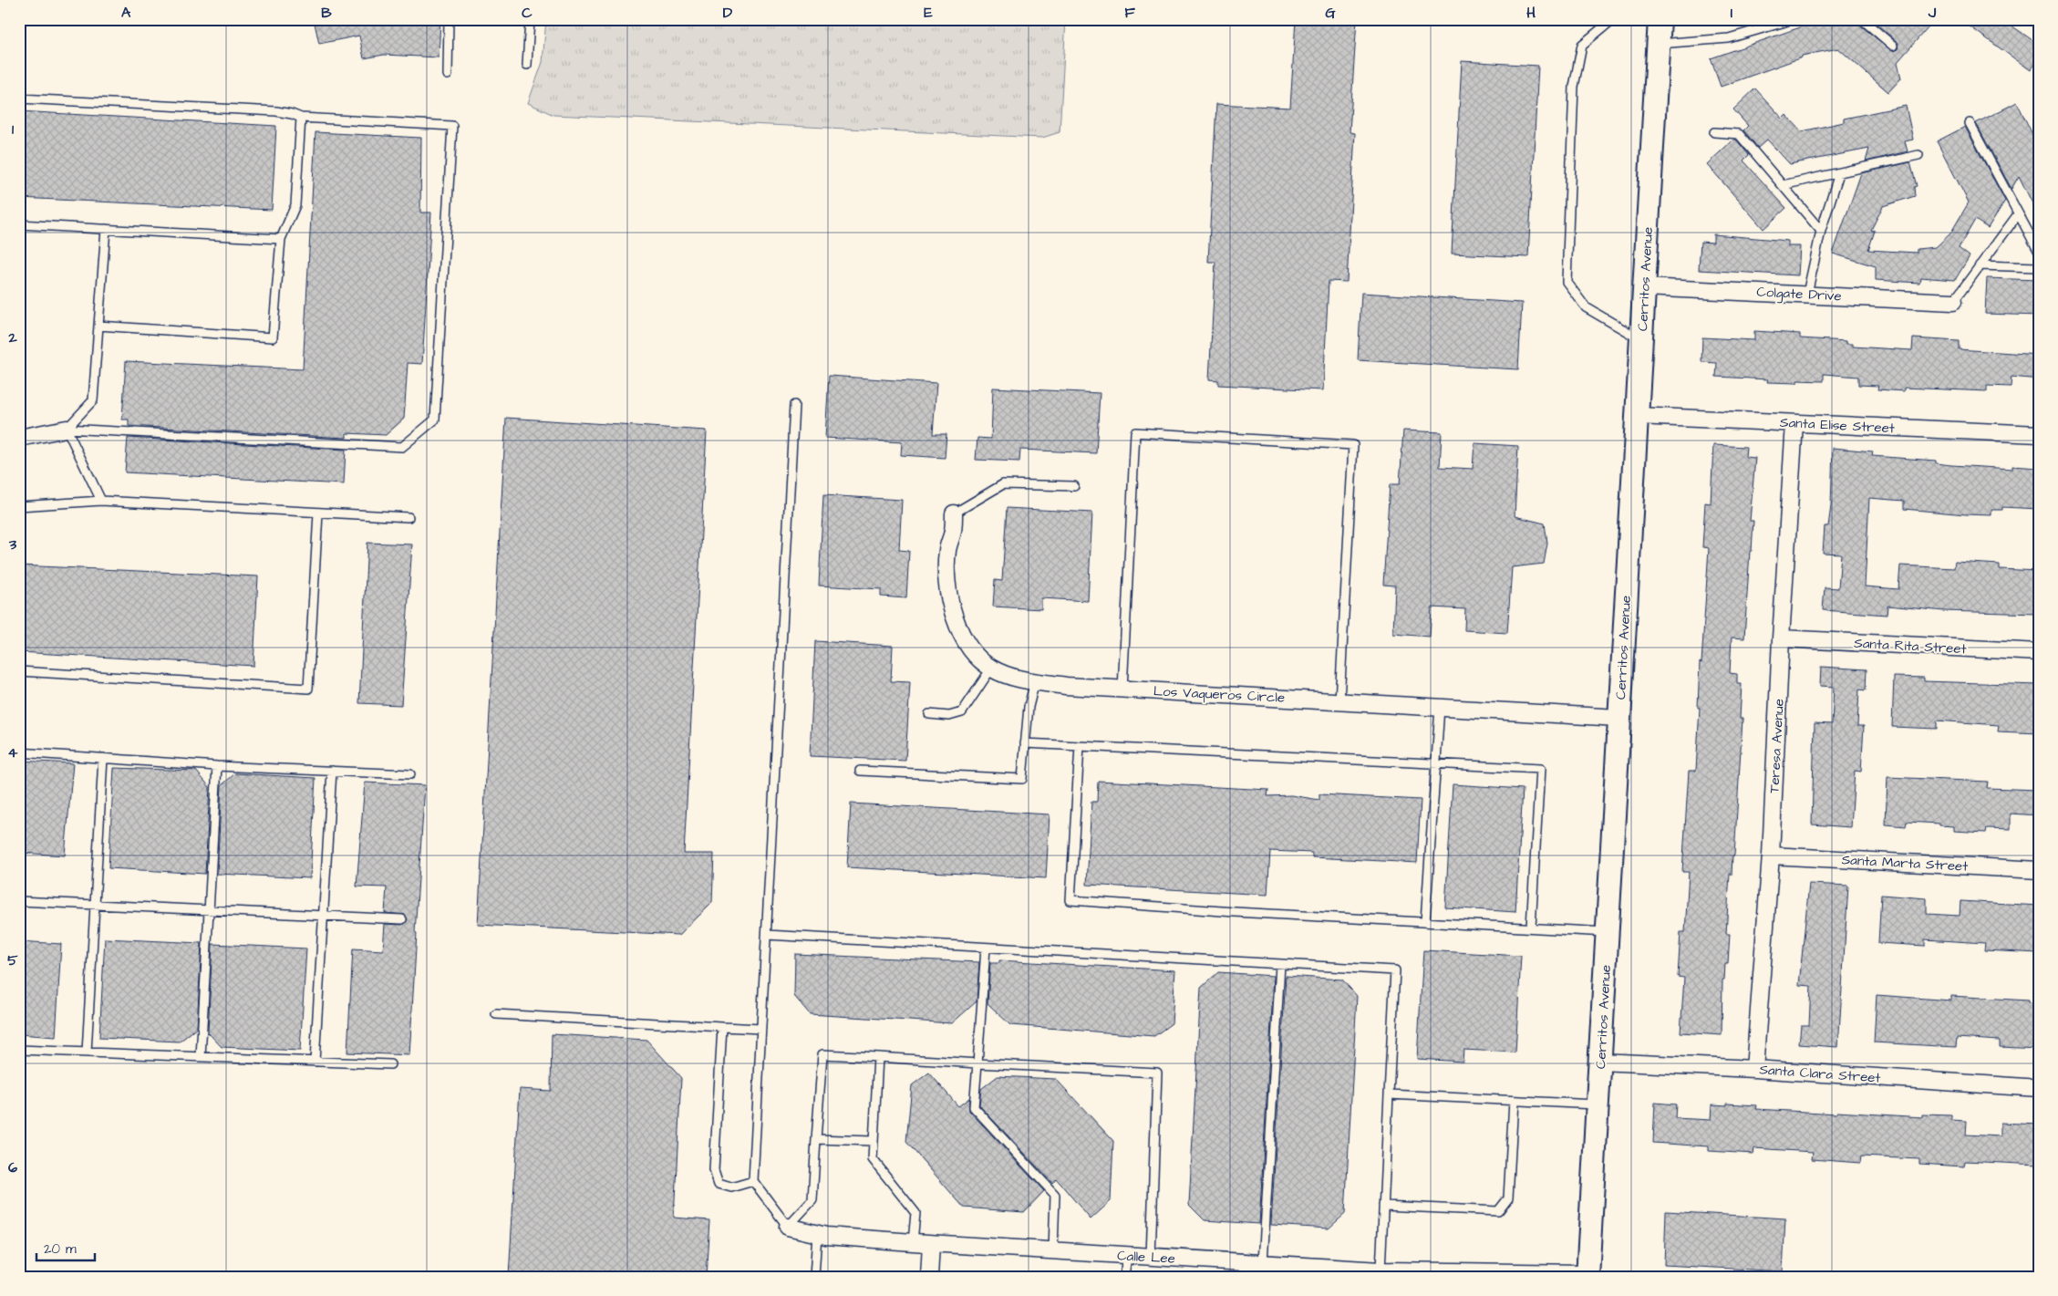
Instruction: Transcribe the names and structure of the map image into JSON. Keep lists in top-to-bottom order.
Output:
{
  "streets": {
    "main road": ["Cerritos Avenue"],
    "street": [
      "Colgate Drive",
      "Santa Elise Street",
      "Santa Rita Street",
      "Los Vaqueros Circle",
      "Teresa Avenue",
      "Santa Marta Street",
      "Santa Clara Street",
      "Calle Lee"
    ]
  },
  "crossings": [
    ["Cerritos Avenue", "Colgate Drive"],
    ["Cerritos Avenue", "Santa Elise Street"],
    ["Cerritos Avenue", "Los Vaqueros Circle"],
    ["Cerritos Avenue", "Santa Clara Street"],
    ["Cerritos Avenue", "Calle Lee"],
    ["Santa Elise Street", "Teresa Avenue"],
    ["Santa Rita Street", "Teresa Avenue"],
    ["Teresa Avenue", "Santa Marta Street"],
    ["Teresa Avenue", "Santa Clara Street"]
  ],
  "scale_bar": "20 m",
  "grid": {
    "columns": [
      "A",
      "B",
      "C",
      "D",
      "E",
      "F",
      "G",
      "H",
      "I",
      "J"
    ],
    "rows": [
      "1",
      "2",
      "3",
      "4",
      "5",
      "6"
    ]
  }
}
